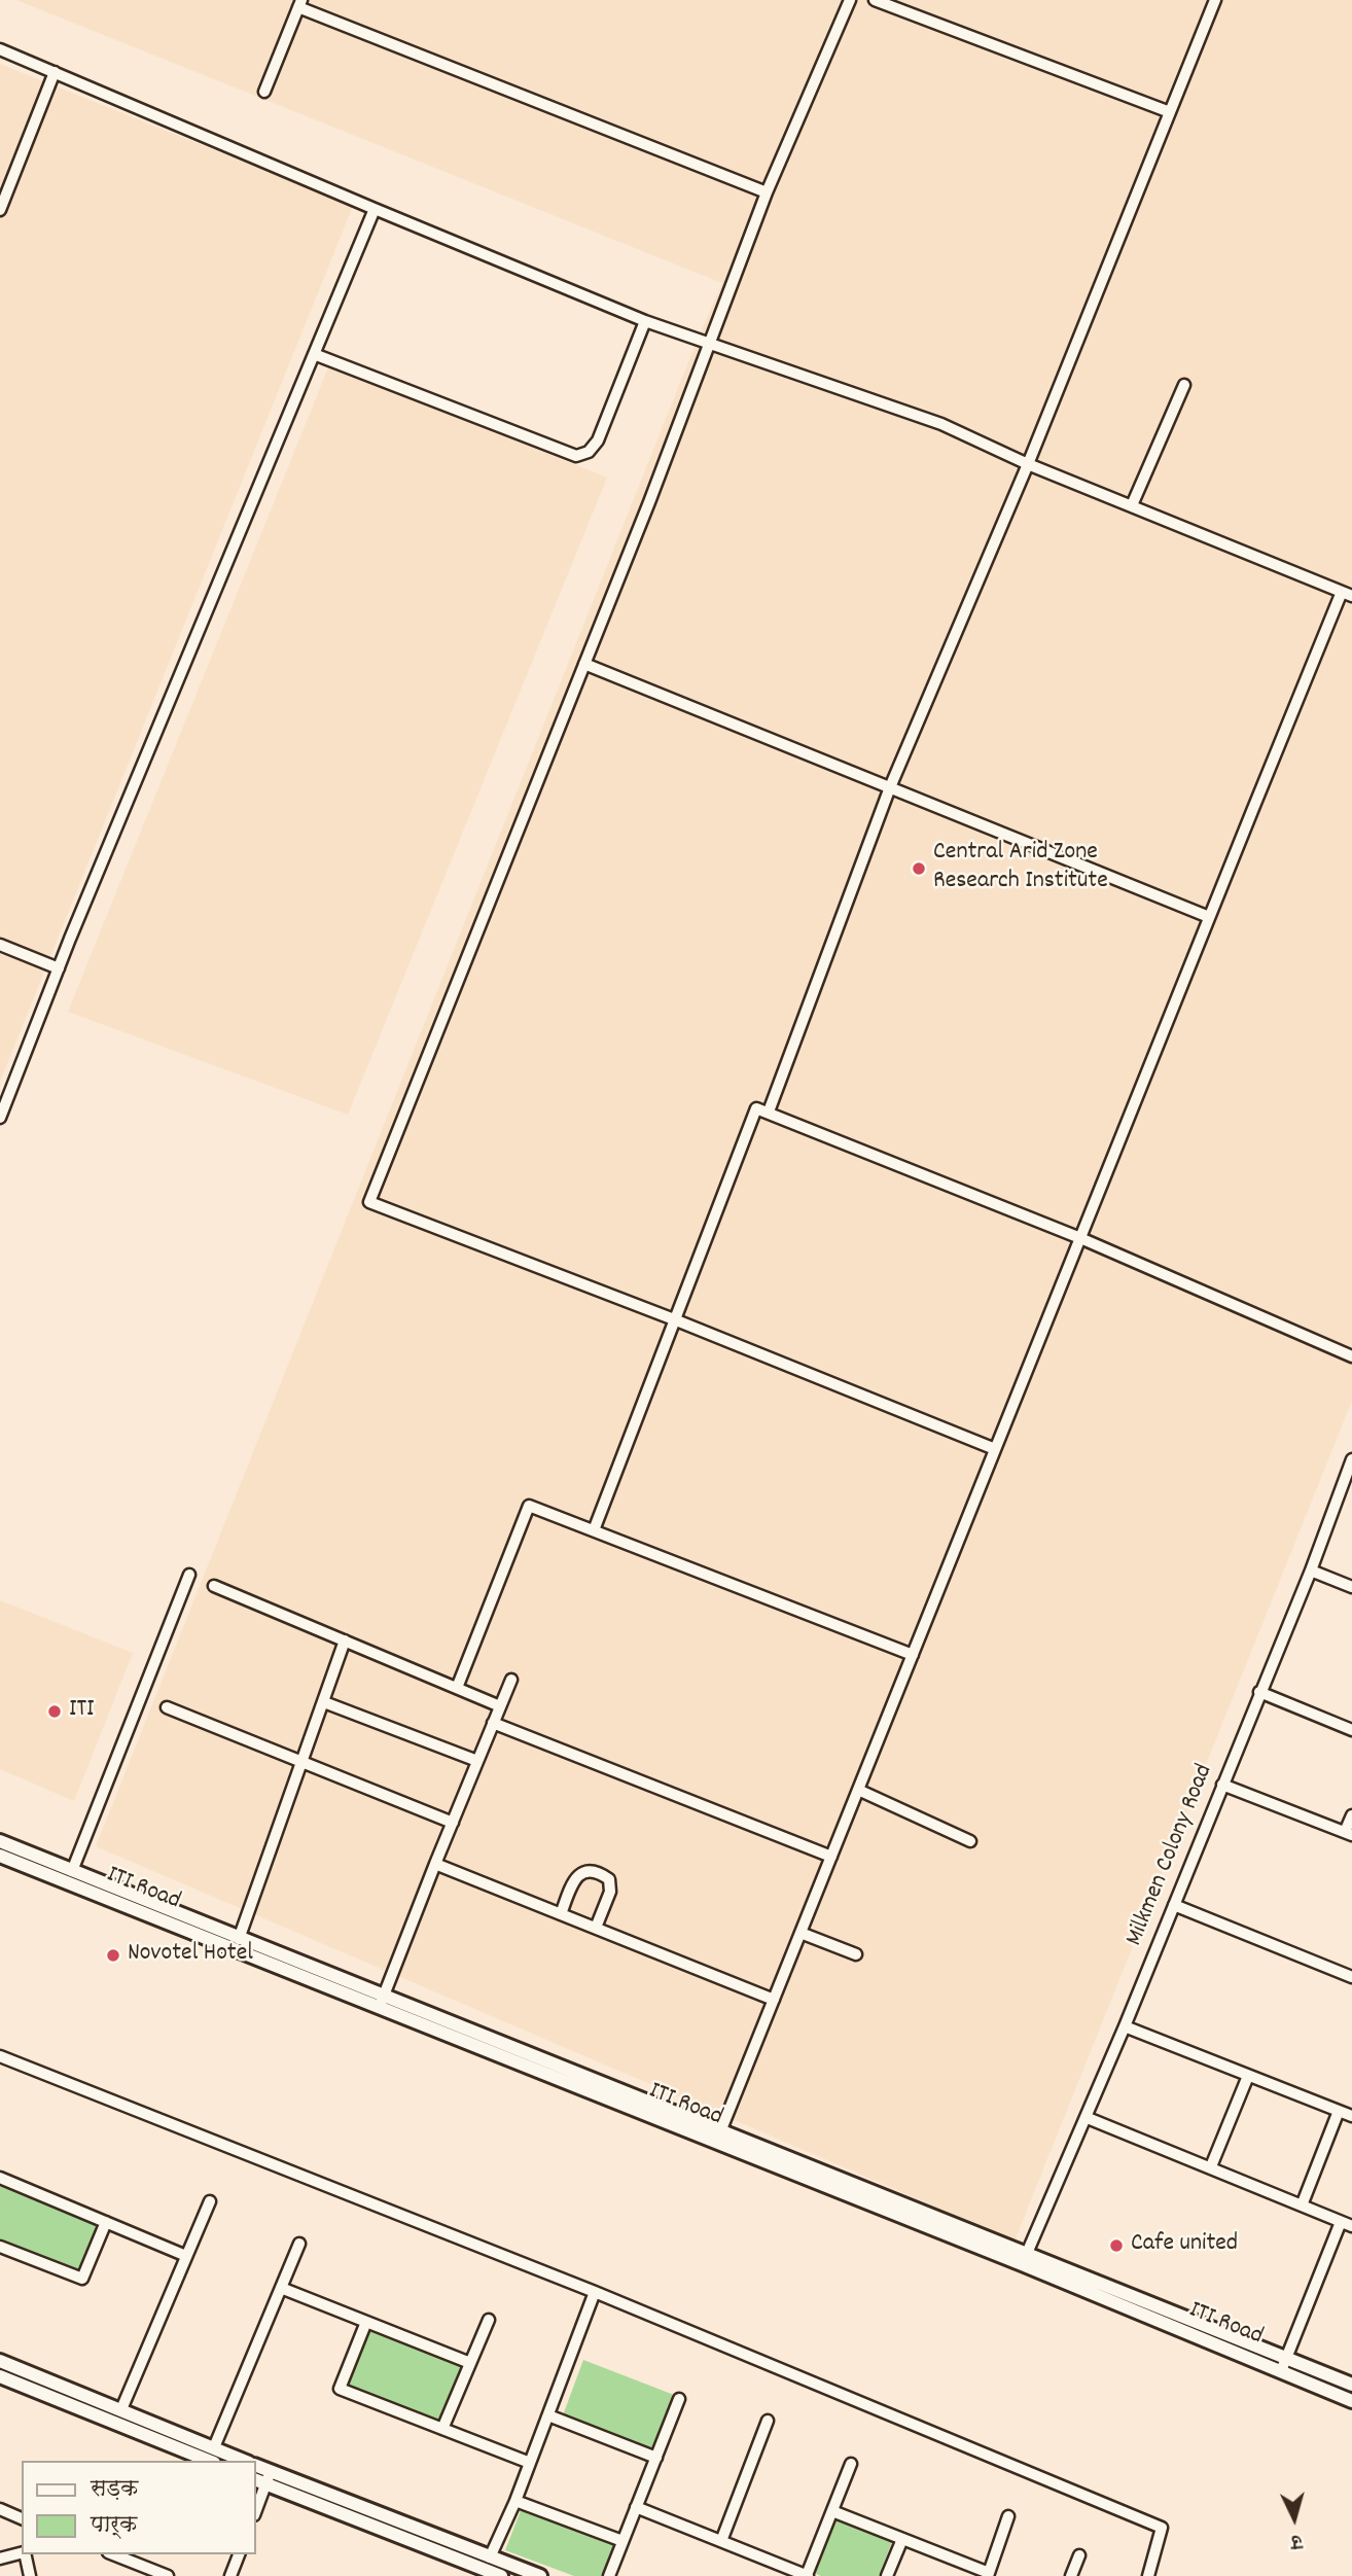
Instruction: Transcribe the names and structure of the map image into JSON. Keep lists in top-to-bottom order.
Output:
{
  "streets": {
    "street": ["Milkmen Colony Road", "ITI Road"]
  },
  "crossings": [
    ["Milkmen Colony Road", "ITI Road"]
  ],
  "places": [
    "Central Arid Zone Research Institute",
    "ITI",
    "Novotel Hotel",
    "Cafe united"
  ],
  "legend": ["सड़क", "पार्क"],
  "north": "bottom"
}
